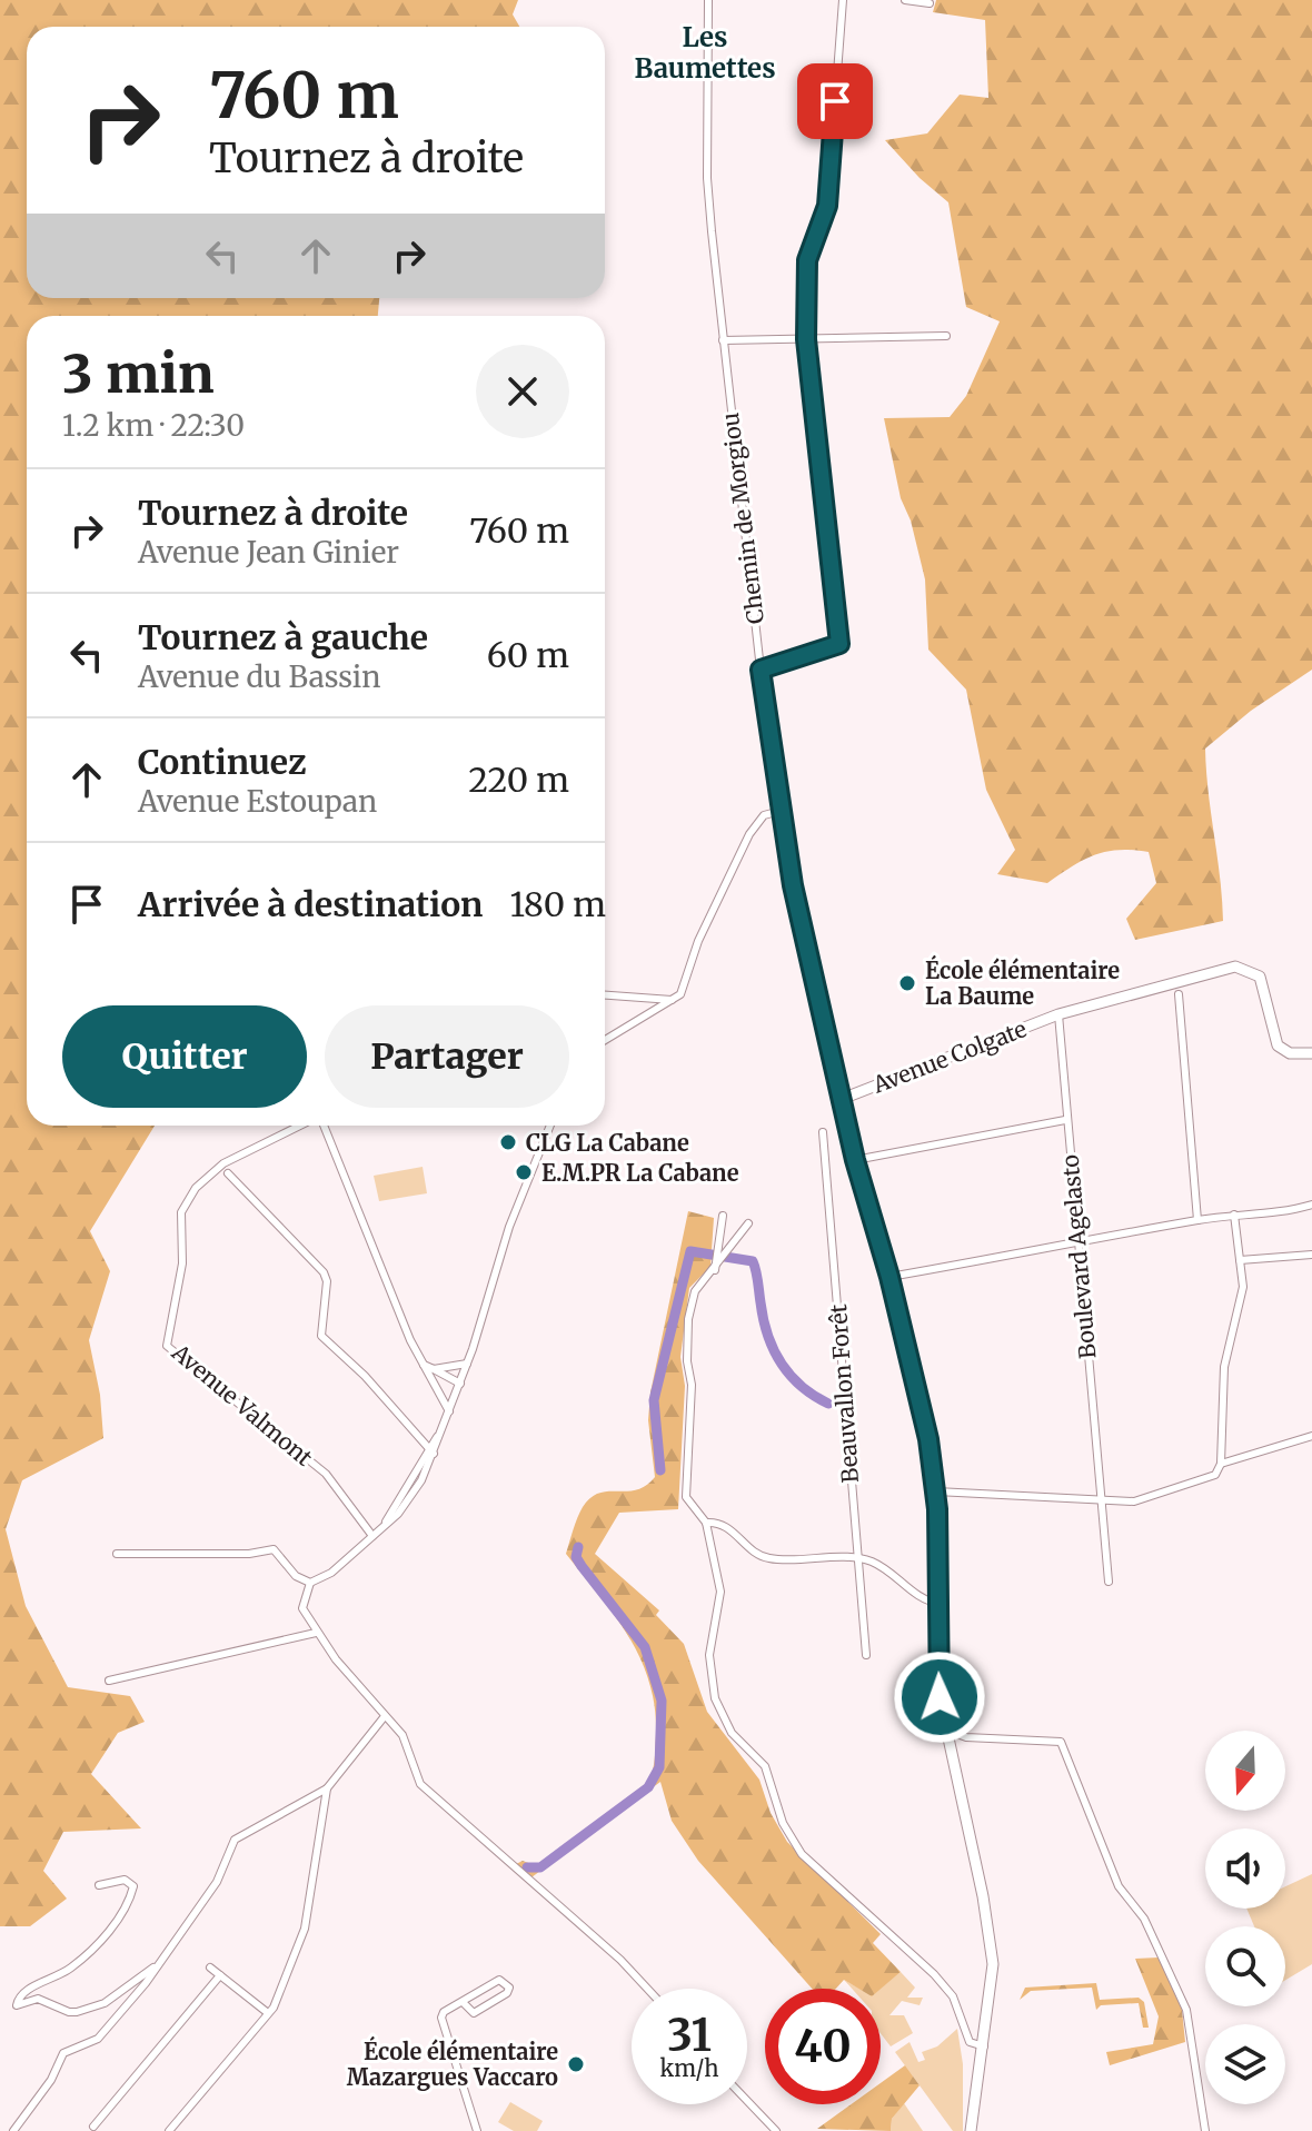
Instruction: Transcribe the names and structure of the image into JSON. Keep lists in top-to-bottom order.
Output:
{
  "streets": {
    "street": [
      "Chemin de Morgiou",
      "Avenue Colgate",
      "Boulevard Agelasto",
      "Beauvallon Forêt",
      "Avenue Valmont"
    ]
  },
  "crossings": [
    ["Chemin de Morgiou", "Avenue Colgate"],
    ["Avenue Colgate", "Boulevard Agelasto"]
  ],
  "districts": ["Les Baumettes"],
  "places": [
    "École élémentaire La Baume",
    "CLG La Cabane",
    "E.M.PR La Cabane",
    "École élémentaire Mazargues Vaccaro"
  ],
  "north": "bottom",
  "page": {
    "turn": ["760 m", "Tournez à droite"],
    "heading": ["3 min", "1.2 km · 22:30"],
    "list": [
      {
        "name": "Tournez à droite",
        "note": "Avenue Jean Ginier",
        "value": "760 m"
      },
      {
        "name": "Tournez à gauche",
        "note": "Avenue du Bassin",
        "value": "60 m"
      },
      {
        "name": "Continuez",
        "note": "Avenue Estoupan",
        "value": "220 m"
      },
      {
        "name": "Arrivée à destination",
        "value": "180 m"
      }
    ],
    "buttons": ["Quitter", "Partager"],
    "speed": "31 km/h",
    "limit": "40"
  }
}
